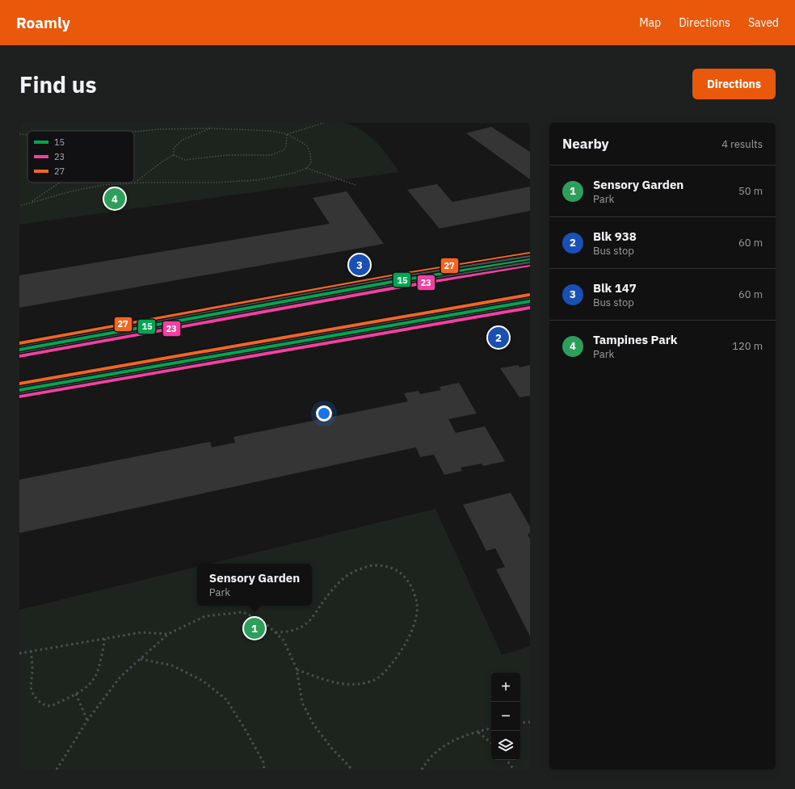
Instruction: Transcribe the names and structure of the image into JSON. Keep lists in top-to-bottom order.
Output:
{
  "lines": ["transit line 27", "transit line 15", "transit line 23"],
  "legend": ["15", "23", "27"],
  "page": {
    "header": "Roamly",
    "nav": ["Map", "Directions", "Saved"],
    "buttons": "Directions",
    "title": "Find us",
    "heading": ["Nearby", "4 results"],
    "list": [
      {
        "mark": "1",
        "name": "Sensory Garden",
        "note": "Park",
        "value": "50 m"
      },
      {
        "mark": "2",
        "name": "Blk 938",
        "note": "Bus stop",
        "value": "60 m"
      },
      {
        "mark": "3",
        "name": "Blk 147",
        "note": "Bus stop",
        "value": "60 m"
      },
      {
        "mark": "4",
        "name": "Tampines Park",
        "note": "Park",
        "value": "120 m"
      }
    ],
    "pins": [
      "4",
      "3",
      "2",
      "1"
    ],
    "popup": ["Sensory Garden", "Park"],
    "map_buttons": ["+", "−"]
  }
}
